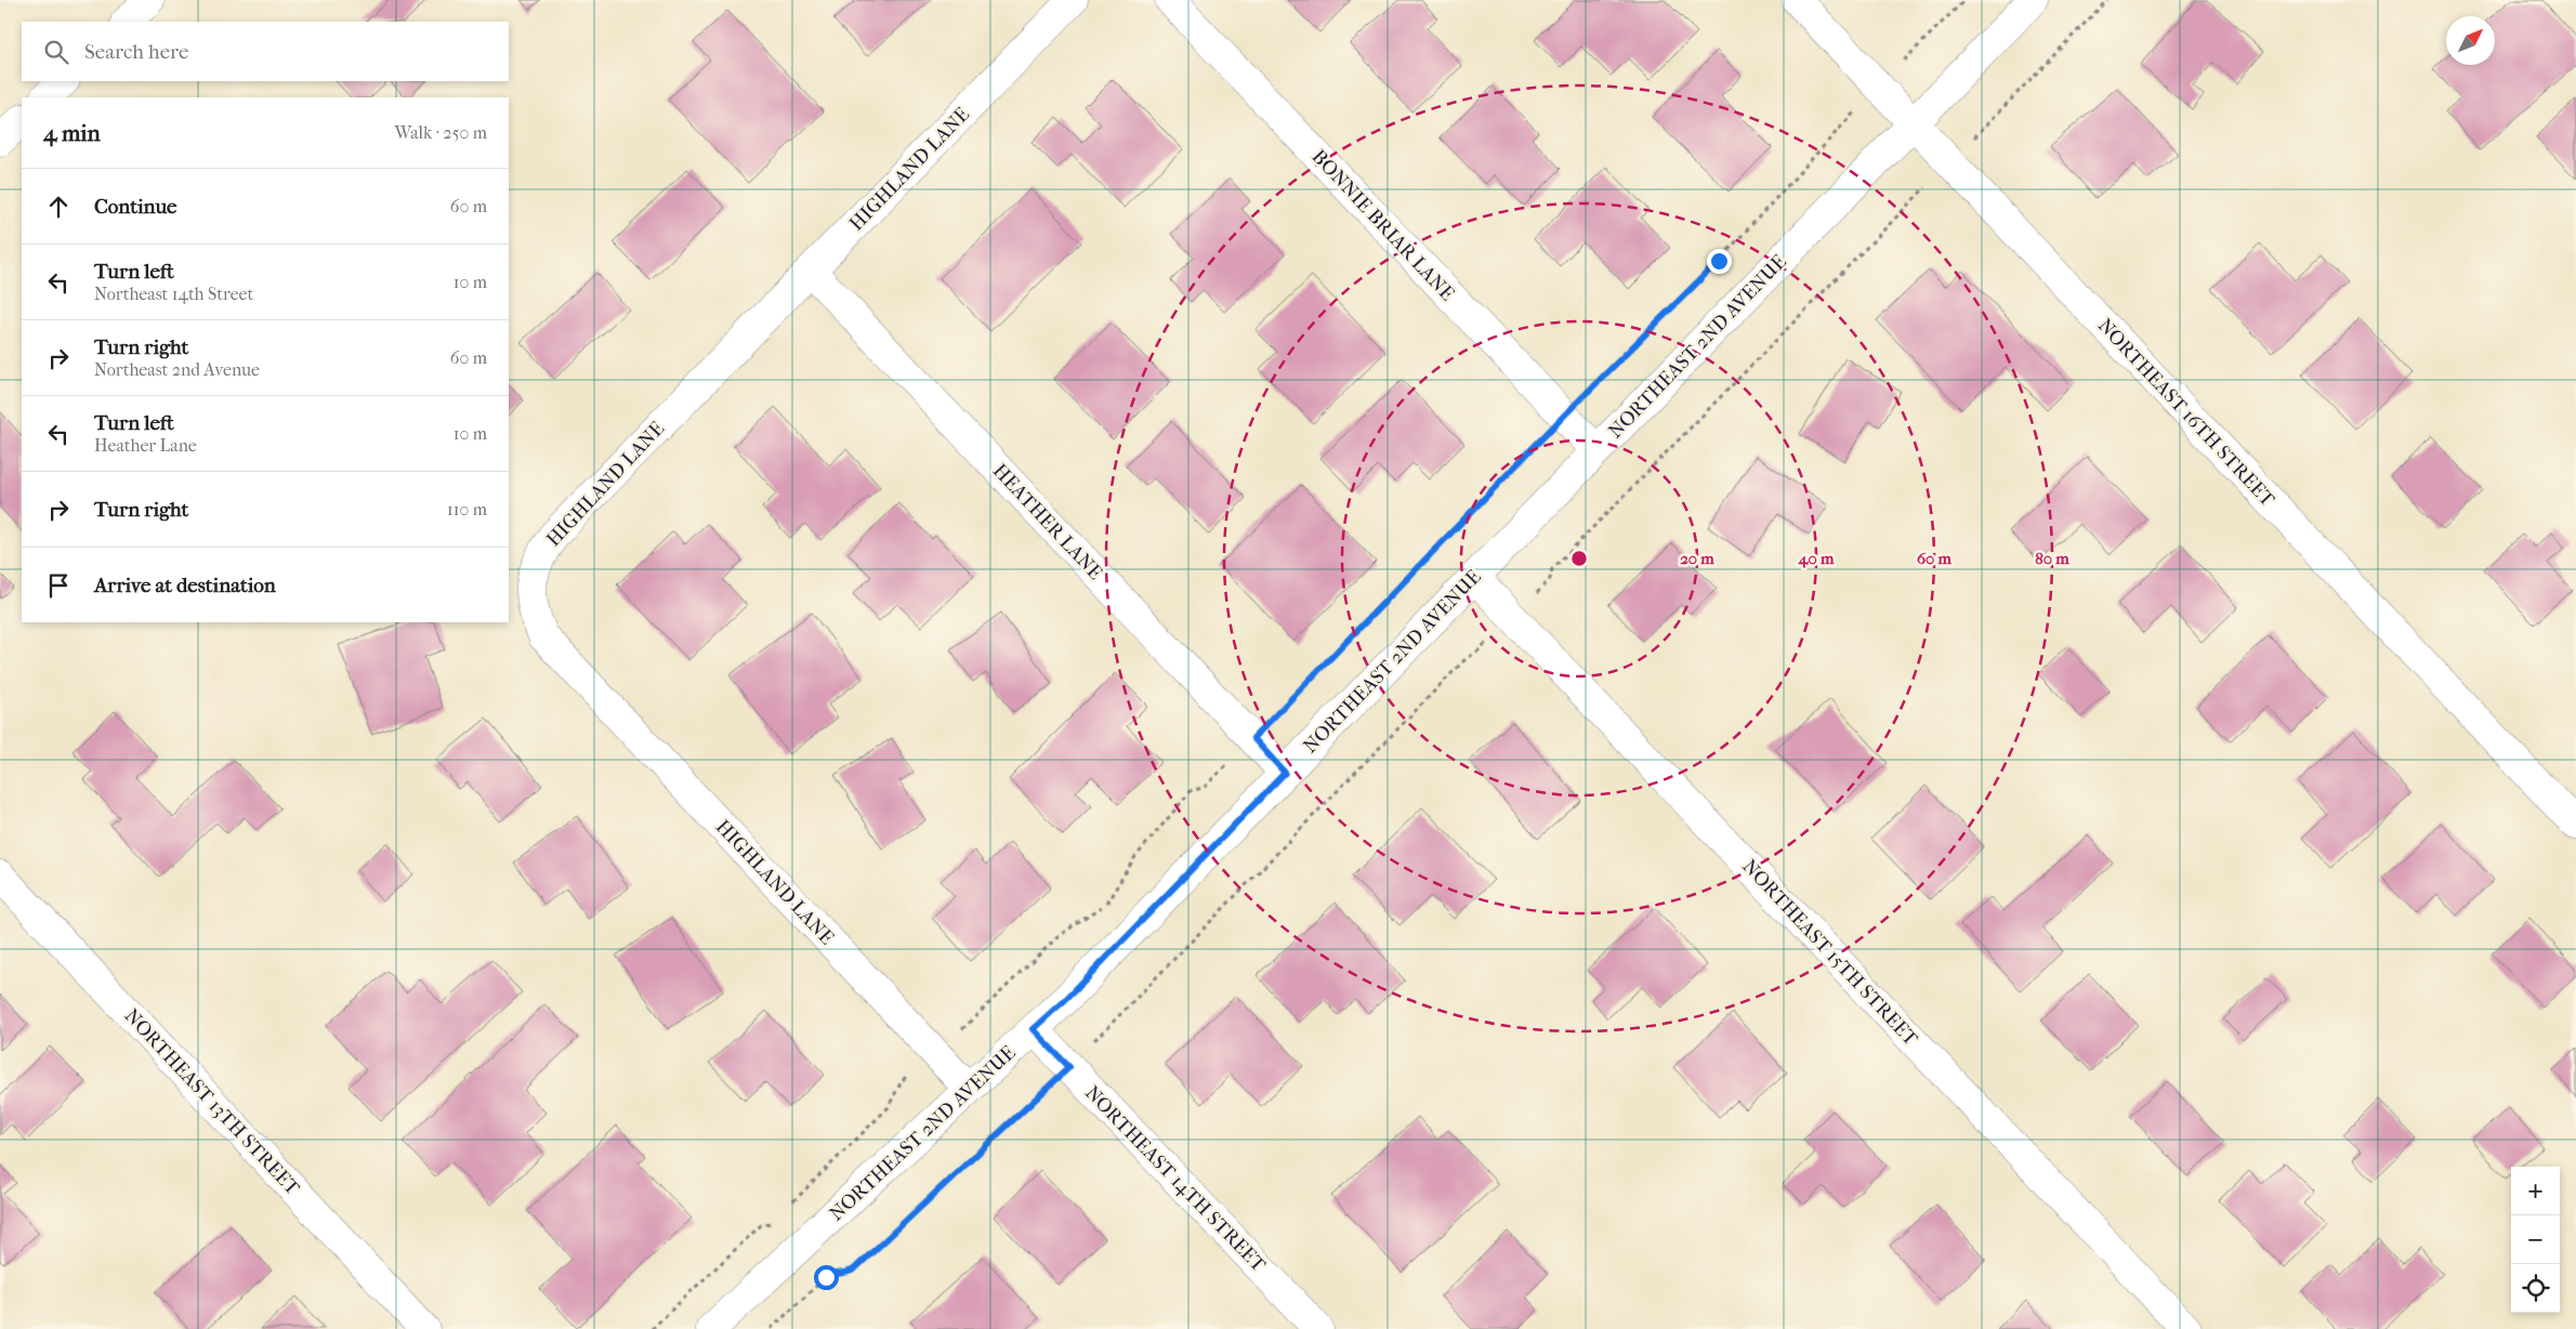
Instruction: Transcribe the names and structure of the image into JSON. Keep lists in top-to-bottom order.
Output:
{
  "streets": {
    "street": [
      "HIGHLAND LANE",
      "BONNIE BRIAR LANE",
      "NORTHEAST 2ND AVENUE",
      "NORTHEAST 16TH STREET",
      "HEATHER LANE",
      "NORTHEAST 15TH STREET",
      "NORTHEAST 13TH STREET",
      "NORTHEAST 14TH STREET"
    ]
  },
  "crossings": [
    ["HIGHLAND LANE", "NORTHEAST 2ND AVENUE"],
    ["HIGHLAND LANE", "HEATHER LANE"],
    ["BONNIE BRIAR LANE", "NORTHEAST 2ND AVENUE"],
    ["NORTHEAST 2ND AVENUE", "NORTHEAST 16TH STREET"],
    ["NORTHEAST 2ND AVENUE", "HEATHER LANE"],
    ["NORTHEAST 2ND AVENUE", "NORTHEAST 15TH STREET"],
    ["NORTHEAST 2ND AVENUE", "NORTHEAST 14TH STREET"]
  ],
  "north": "top right",
  "page": {
    "search": "Search here",
    "heading": ["4 min", "Walk · 250 m"],
    "list": [
      ["Continue", "60 m"],
      ["Turn left", "Northeast 14th Street", "10 m"],
      ["Turn right", "Northeast 2nd Avenue", "60 m"],
      ["Turn left", "Heather Lane", "10 m"],
      ["Turn right", "110 m"],
      "Arrive at destination"
    ],
    "map_buttons": ["+", "−"]
  },
  "rings": [
    "20 m",
    "40 m",
    "60 m",
    "80 m"
  ]
}
